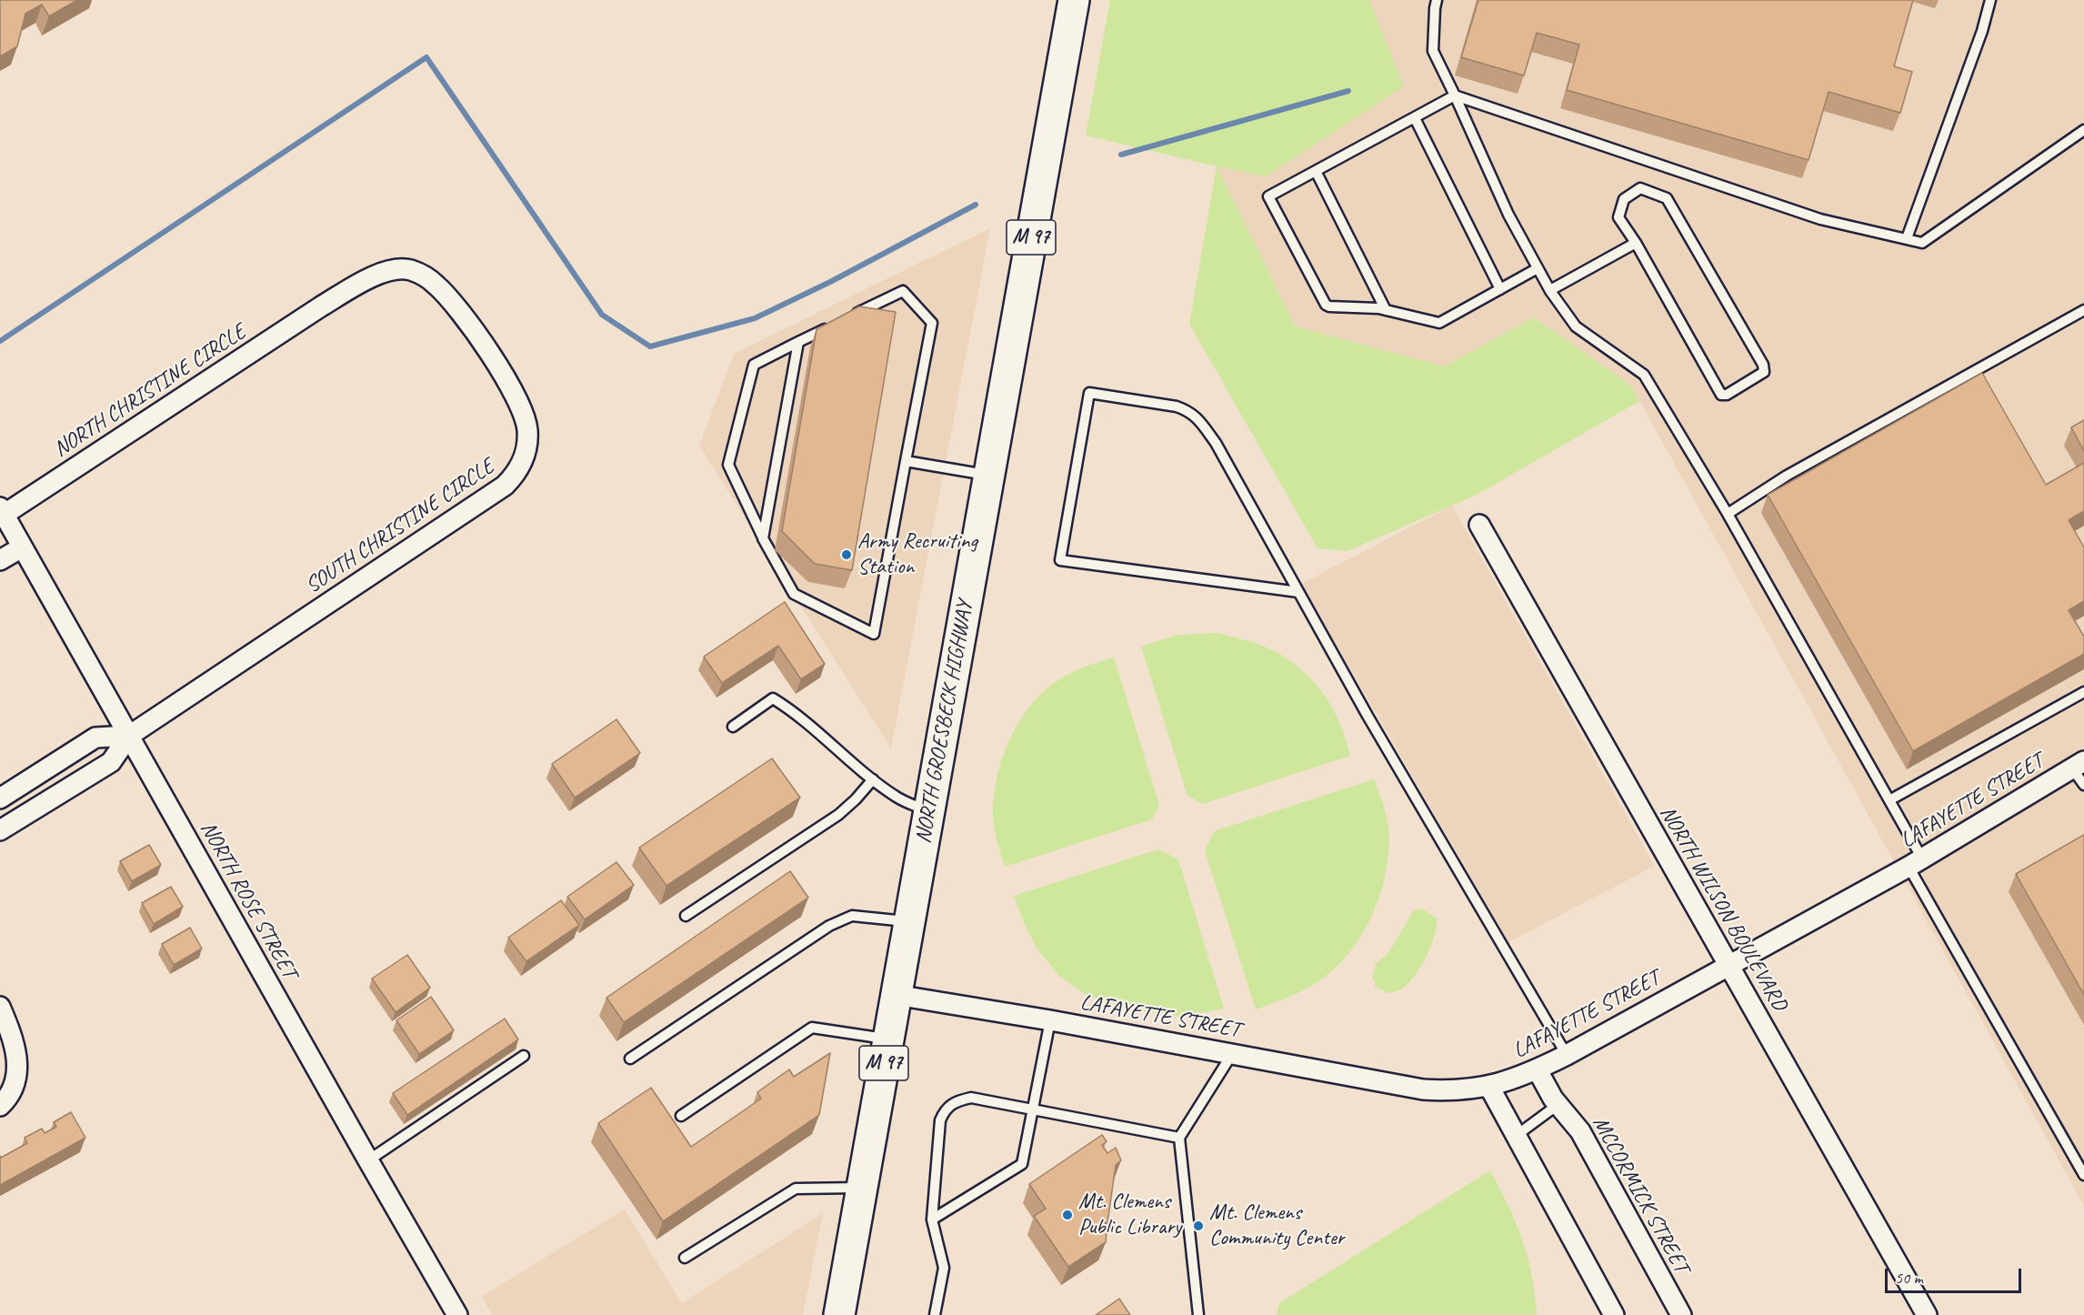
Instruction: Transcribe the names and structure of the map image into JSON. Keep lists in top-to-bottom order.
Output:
{
  "streets": {
    "main road": ["M 97", "NORTH GROESBECK HIGHWAY"],
    "street": [
      "NORTH CHRISTINE CIRCLE",
      "SOUTH CHRISTINE CIRCLE",
      "LAFAYETTE STREET",
      "NORTH ROSE STREET",
      "NORTH WILSON BOULEVARD",
      "MCCORMICK STREET"
    ]
  },
  "crossings": [
    ["NORTH CHRISTINE CIRCLE", "SOUTH CHRISTINE CIRCLE"],
    ["NORTH CHRISTINE CIRCLE", "NORTH ROSE STREET"],
    ["SOUTH CHRISTINE CIRCLE", "NORTH ROSE STREET"],
    ["NORTH GROESBECK HIGHWAY", "LAFAYETTE STREET"],
    ["LAFAYETTE STREET", "NORTH WILSON BOULEVARD"],
    ["LAFAYETTE STREET", "MCCORMICK STREET"]
  ],
  "places": ["Army Recruiting Station", "Mt. Clemens Public Library", "Mt. Clemens Community Center"],
  "scale_bar": "50 m"
}
